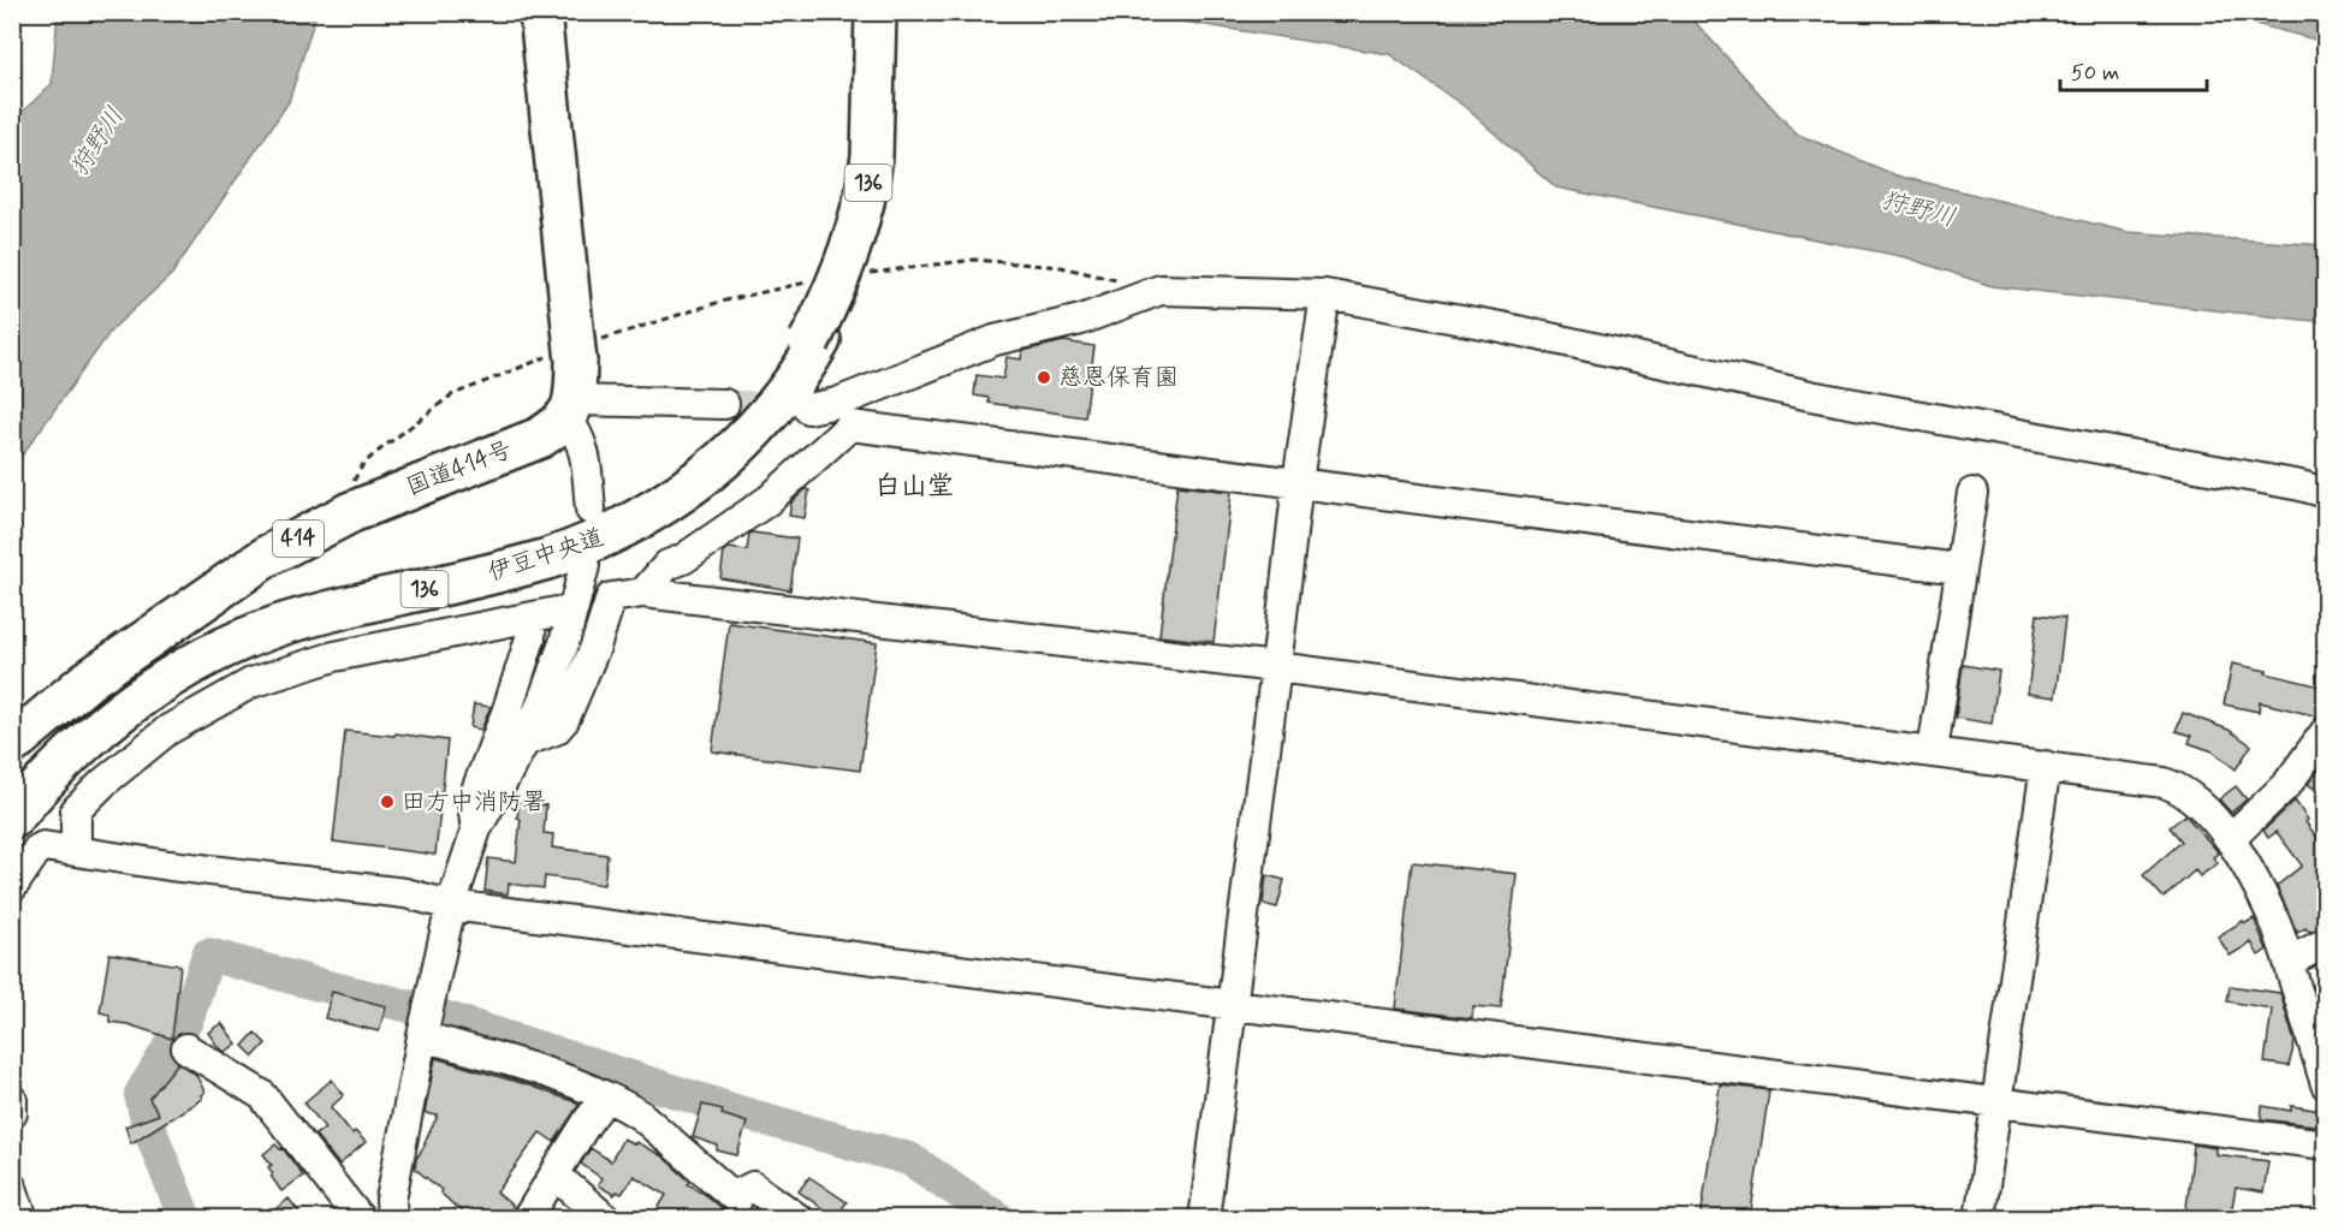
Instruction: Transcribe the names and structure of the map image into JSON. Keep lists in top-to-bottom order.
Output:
{
  "streets": {
    "highway": [
      "136",
      "国道414号",
      "414",
      "伊豆中央道"
    ]
  },
  "districts": ["白山堂"],
  "water": ["狩野川"],
  "places": ["慈恩保育園", "田方中消防署"],
  "scale_bar": "50 m"
}
